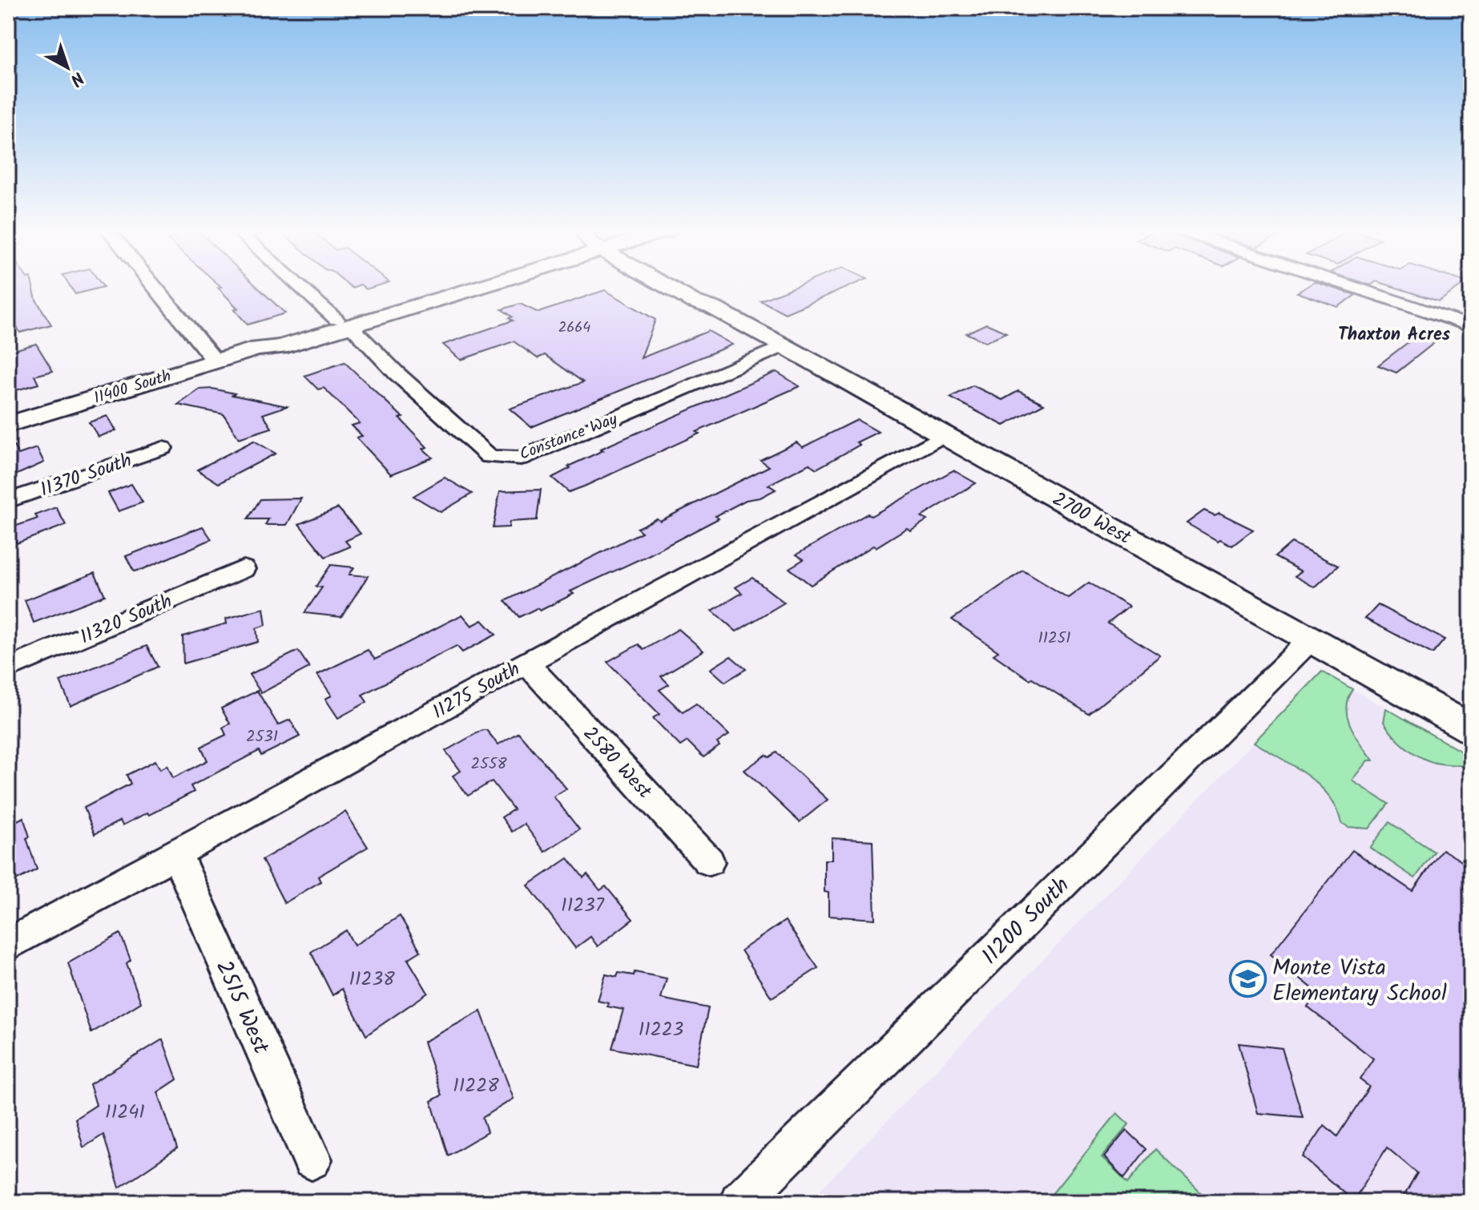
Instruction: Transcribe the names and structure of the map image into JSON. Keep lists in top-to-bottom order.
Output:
{
  "streets": {
    "main road": ["11400 South", "2700 West"],
    "street": [
      "Constance Way",
      "11370 South",
      "11320 South",
      "11275 South",
      "2580 West",
      "11200 South",
      "2515 West"
    ]
  },
  "crossings": [
    ["11400 South", "Constance Way"],
    ["Constance Way", "2700 West"],
    ["2700 West", "11275 South"],
    ["2700 West", "11200 South"],
    ["11275 South", "2580 West"],
    ["11275 South", "2515 West"]
  ],
  "districts": ["Thaxton Acres"],
  "places": {
    "school or university": ["Monte Vista Elementary School"]
  },
  "house_numbers": [
    "2664",
    "11251",
    "2531",
    "2558",
    "11237",
    "11238",
    "11223",
    "11228",
    "11241"
  ],
  "north": "bottom right"
}
